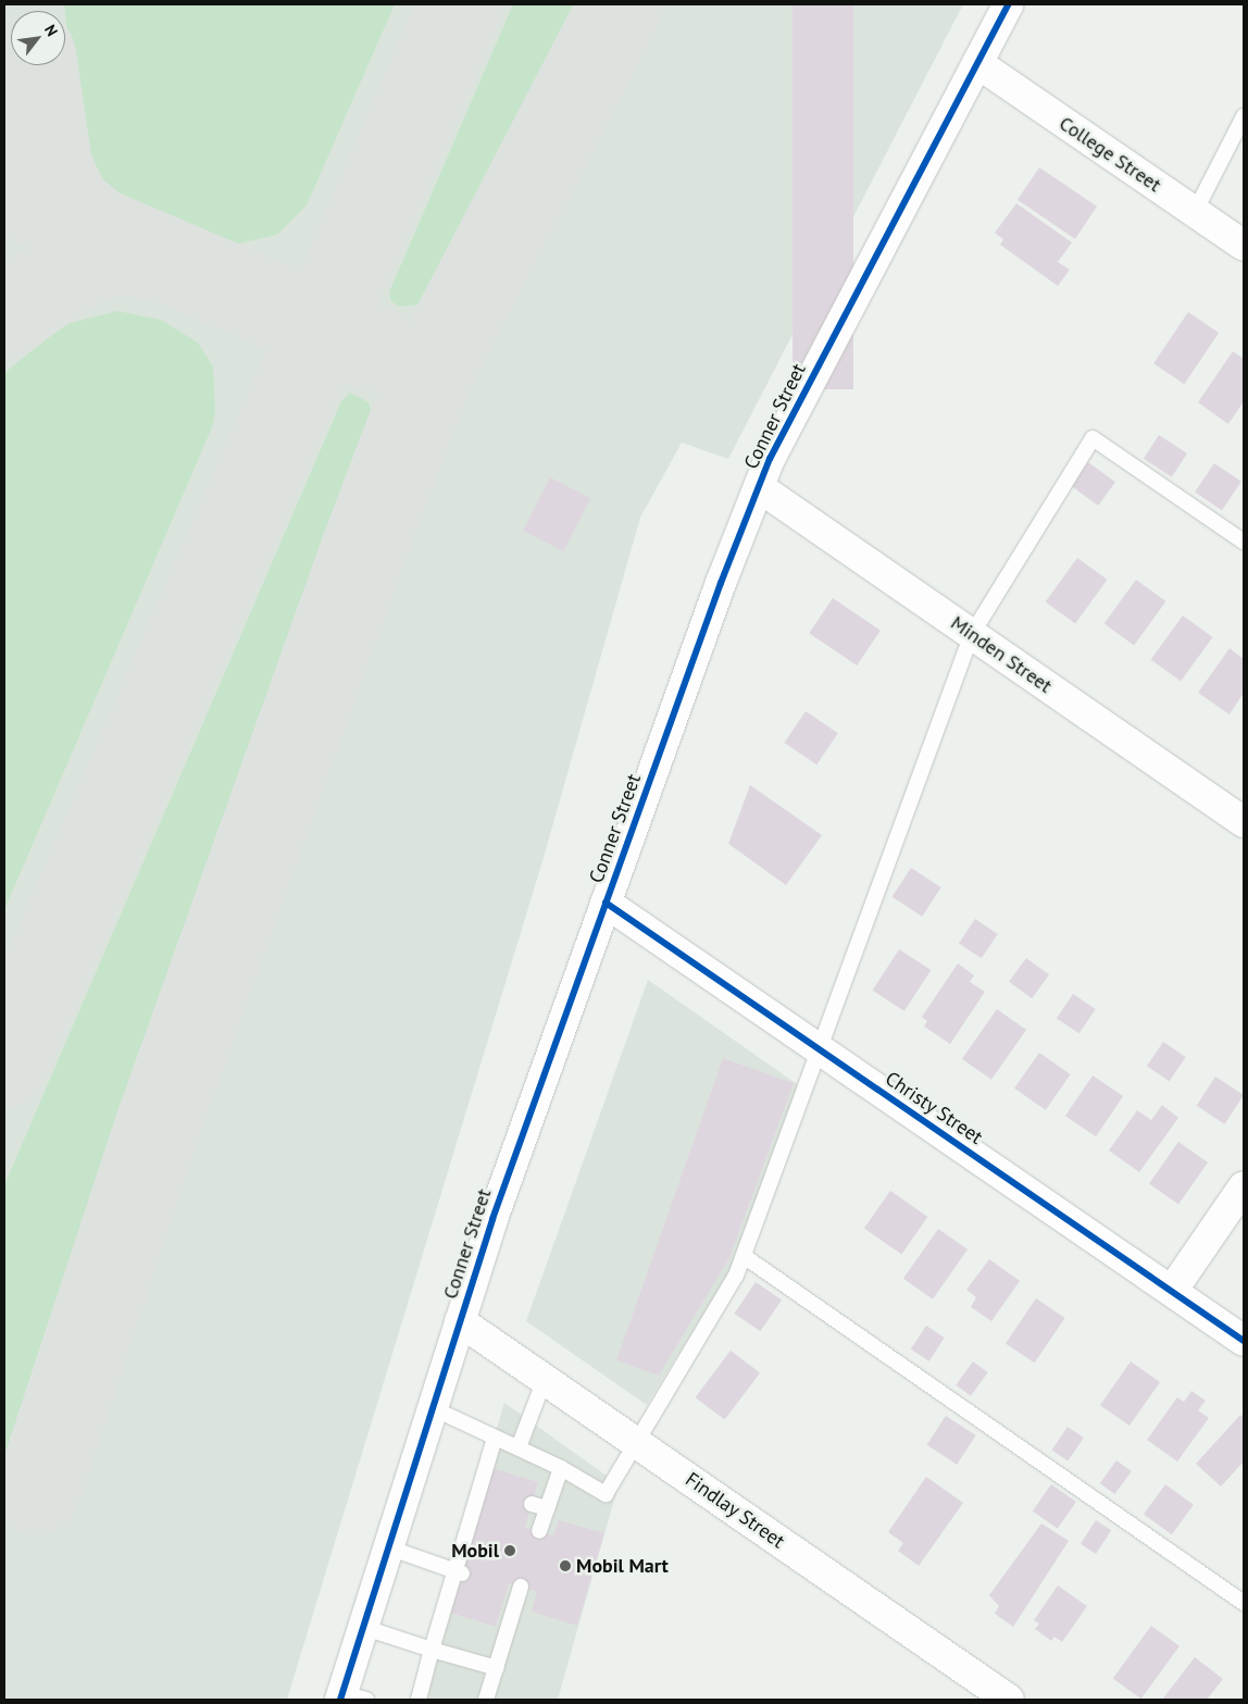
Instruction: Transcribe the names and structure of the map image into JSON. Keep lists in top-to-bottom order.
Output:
{
  "streets": {
    "street": [
      "College Street",
      "Conner Street",
      "Minden Street",
      "Christy Street",
      "Findlay Street"
    ]
  },
  "crossings": [
    ["College Street", "Conner Street"],
    ["Conner Street", "Minden Street"],
    ["Conner Street", "Christy Street"],
    ["Conner Street", "Findlay Street"]
  ],
  "places": ["Mobil", "Mobil Mart"],
  "north": "top right"
}
